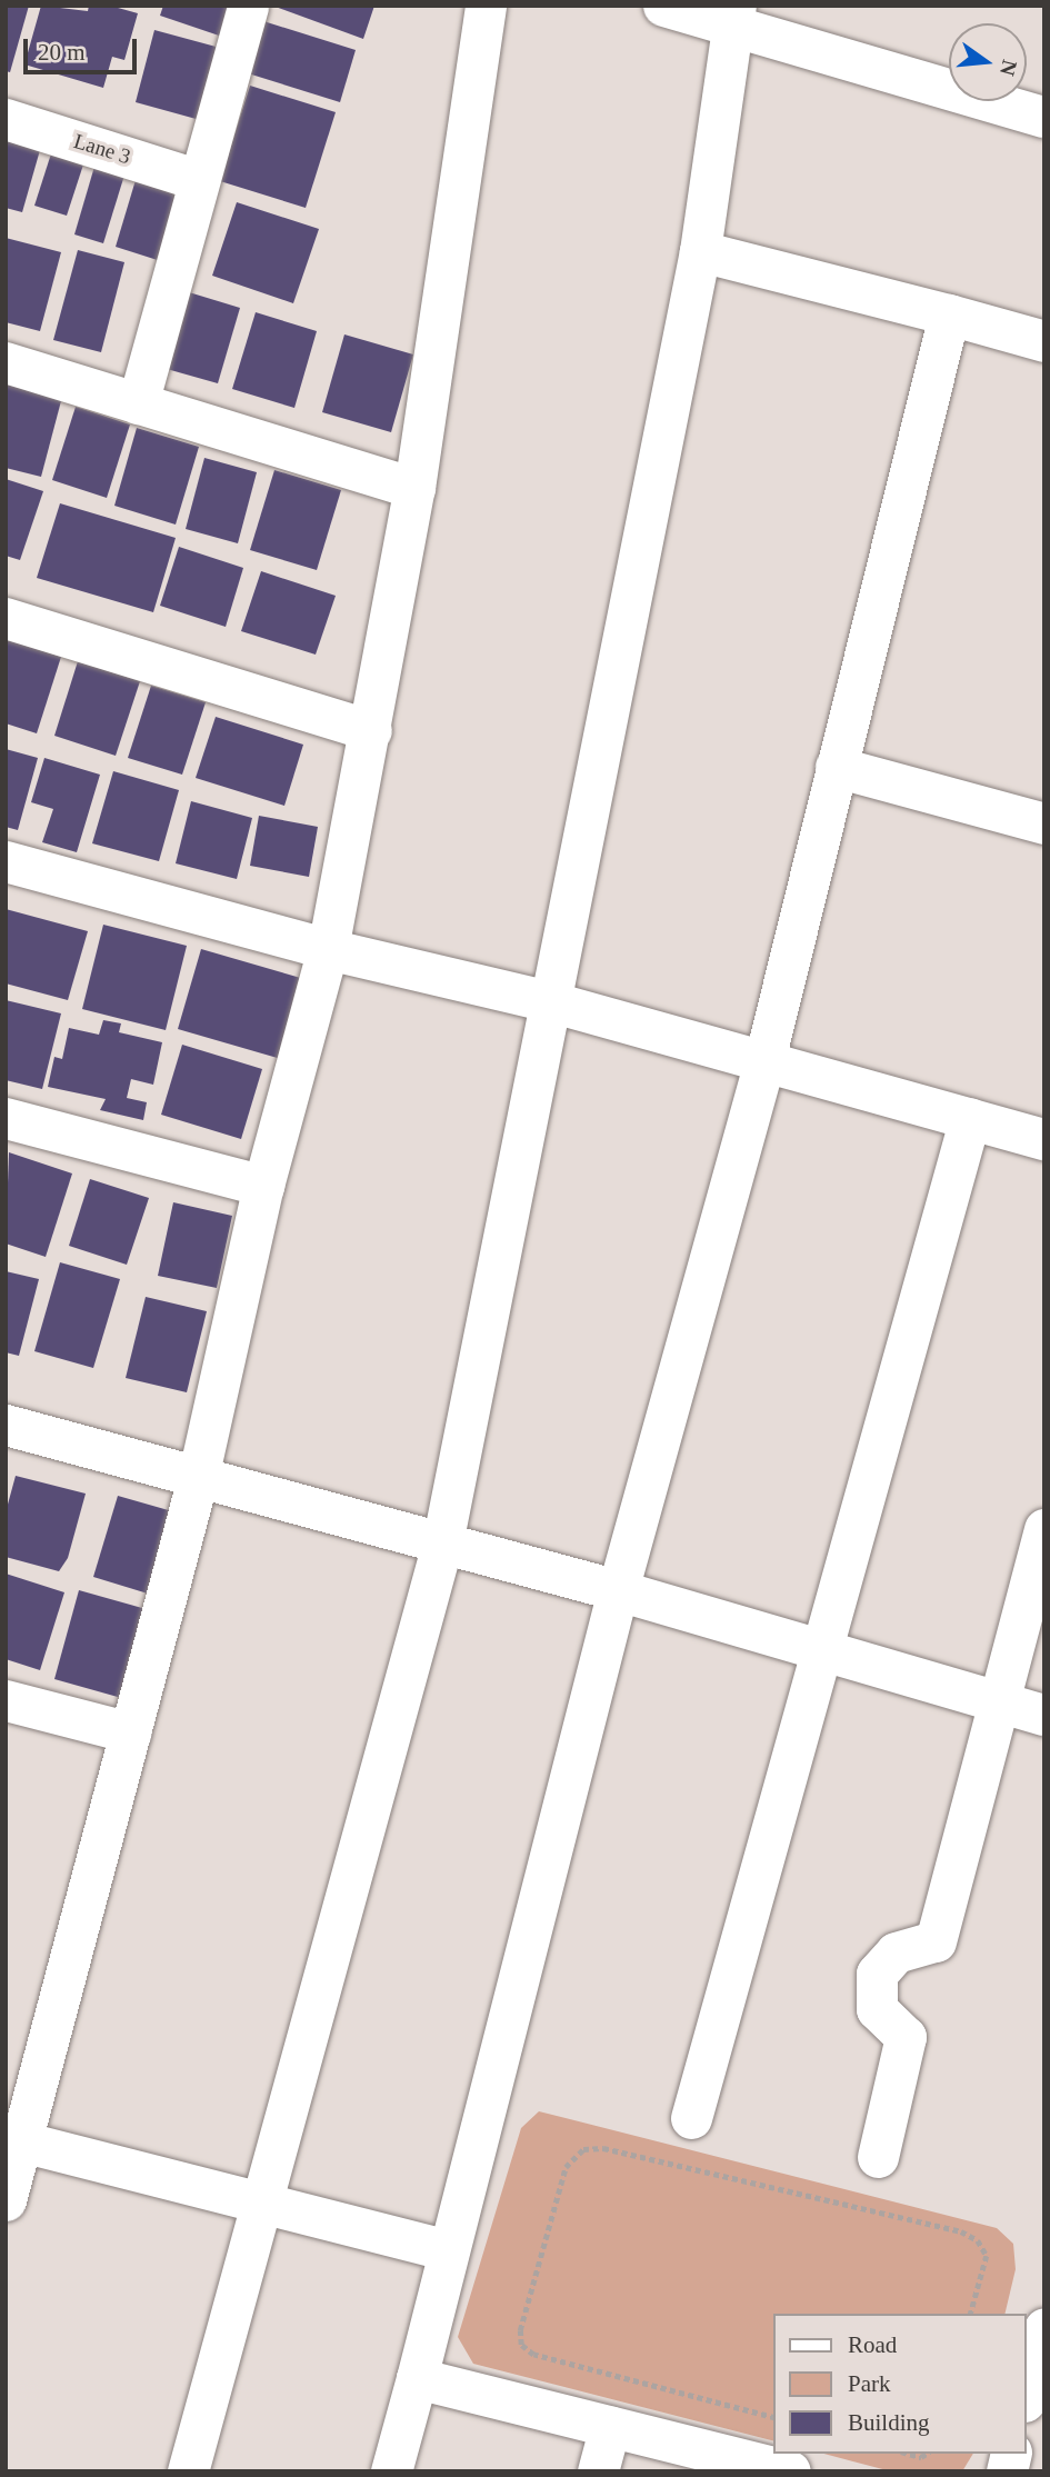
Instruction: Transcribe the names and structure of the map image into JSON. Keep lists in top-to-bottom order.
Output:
{
  "streets": {
    "street": ["Lane 3"]
  },
  "legend": ["Road", "Park", "Building"],
  "scale_bar": "20 m",
  "north": "right"
}
